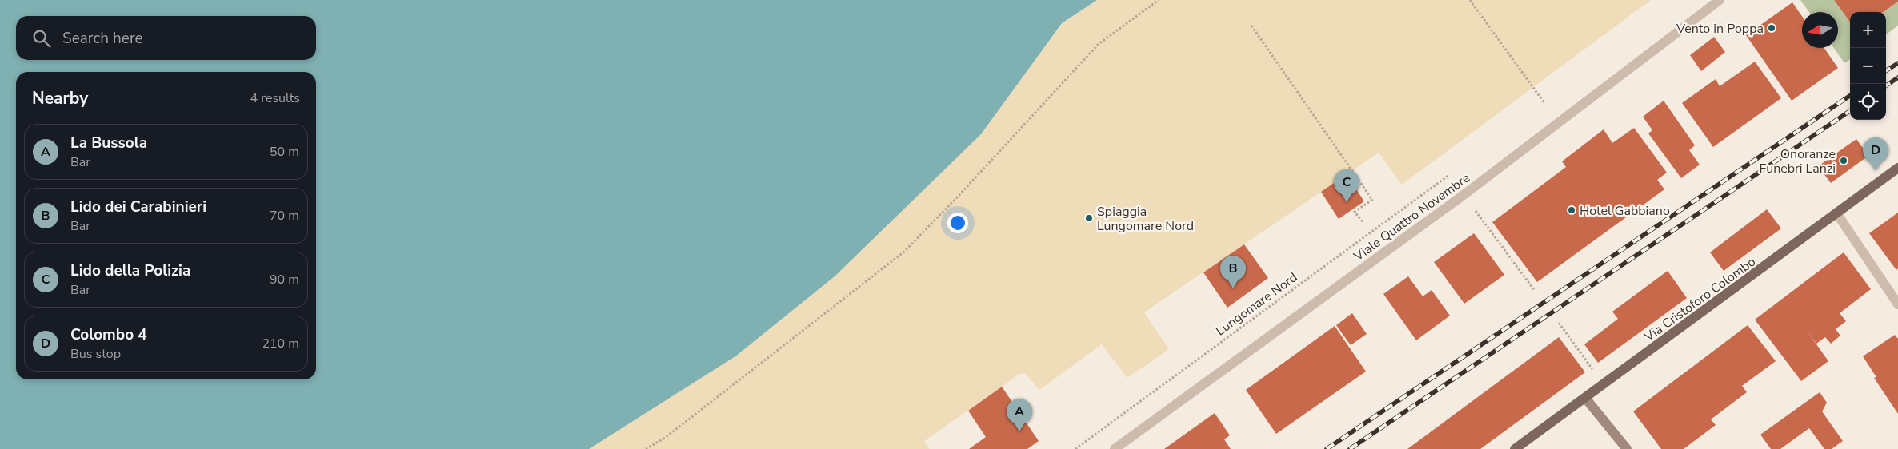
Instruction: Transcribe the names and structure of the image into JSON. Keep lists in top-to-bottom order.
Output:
{
  "streets": {
    "main road": ["Via Cristoforo Colombo"],
    "street": ["Viale Quattro Novembre"],
    "path": ["Lungomare Nord"]
  },
  "places": [
    "Vento in Poppa",
    "Onoranze Funebri Lanzi",
    "Hotel Gabbiano",
    "Spiaggia Lungomare Nord"
  ],
  "north": "left",
  "page": {
    "map_buttons": ["+", "−"],
    "search": "Search here",
    "heading": ["Nearby", "4 results"],
    "list": [
      {
        "mark": "A",
        "name": "La Bussola",
        "note": "Bar",
        "value": "50 m"
      },
      {
        "mark": "B",
        "name": "Lido dei Carabinieri",
        "note": "Bar",
        "value": "70 m"
      },
      {
        "mark": "C",
        "name": "Lido della Polizia",
        "note": "Bar",
        "value": "90 m"
      },
      {
        "mark": "D",
        "name": "Colombo 4",
        "note": "Bus stop",
        "value": "210 m"
      }
    ],
    "pins": [
      "D",
      "C",
      "B",
      "A"
    ]
  }
}
